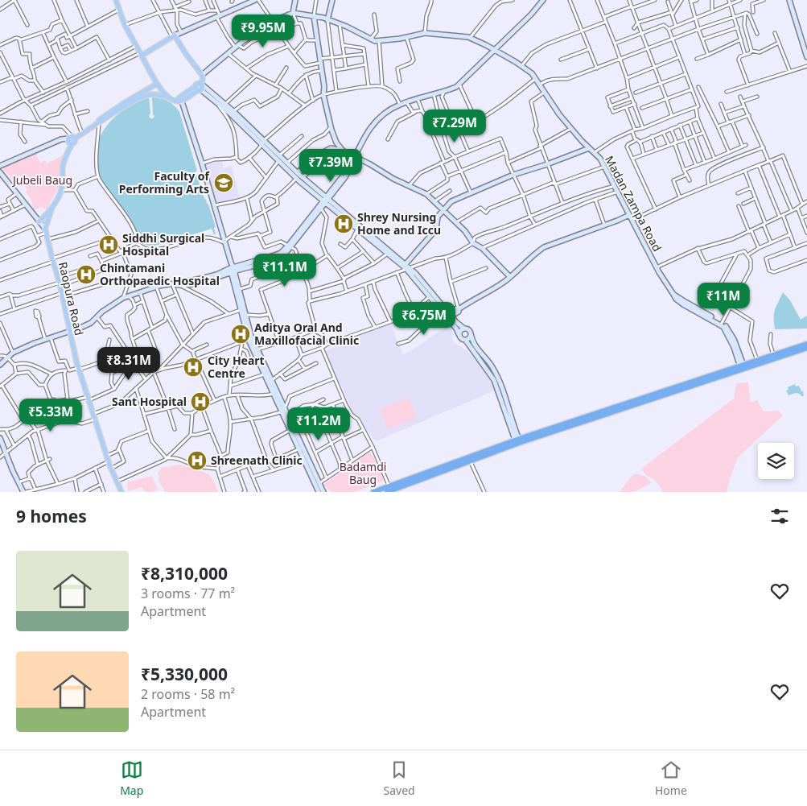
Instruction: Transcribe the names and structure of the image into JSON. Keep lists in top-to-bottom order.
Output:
{
  "streets": {
    "main road": ["Raopura Road"],
    "street": ["Madan Zampa Road"]
  },
  "parks": ["Jubeli Baug", "Badamdi Baug"],
  "places": {
    "school or university": ["Faculty of Performing Arts"],
    "hospital": [
      "Shrey Nursing Home and Iccu",
      "Siddhi Surgical Hospital",
      "Chintamani Orthopaedic Hospital",
      "Aditya Oral And Maxillofacial Clinic",
      "City Heart Centre",
      "Sant Hospital",
      "Shreenath Clinic"
    ]
  },
  "page": {
    "price": [
      "₹9.95M",
      "₹7.29M",
      "₹7.39M",
      "₹11.1M",
      "₹11M",
      "₹6.75M",
      "₹8.31M",
      "₹5.33M",
      "₹11.2M"
    ],
    "heading": "9 homes",
    "list": [
      {
        "name": "₹8,310,000",
        "note": "3 rooms · 77 m² · Apartment"
      },
      {
        "name": "₹5,330,000",
        "note": "2 rooms · 58 m² · Apartment"
      }
    ],
    "tabs": ["Map", "Saved", "Home"]
  }
}
